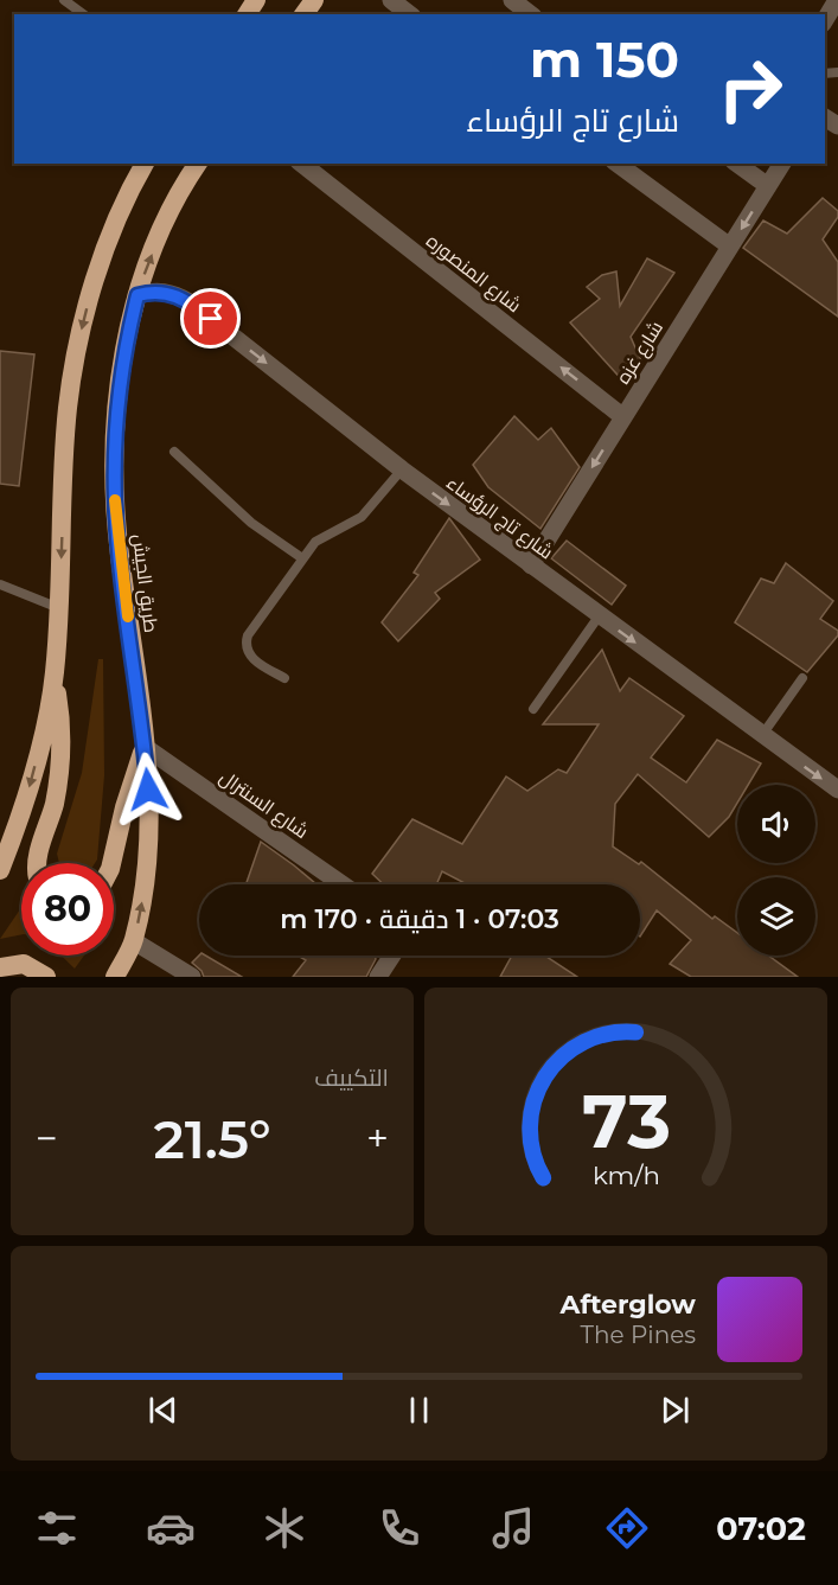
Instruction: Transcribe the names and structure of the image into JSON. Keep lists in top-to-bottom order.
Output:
{
  "streets": {
    "highway": ["طريق الجيش"],
    "street": [
      "شارع المنصوره",
      "شارع غزه",
      "شارع تاج الرؤساء",
      "شارع السنترال"
    ]
  },
  "crossings": [
    ["شارع المنصوره", "شارع غزه"],
    ["شارع غزه", "شارع تاج الرؤساء"],
    ["شارع تاج الرؤساء", "طريق الجيش"],
    ["طريق الجيش", "شارع السنترال"]
  ],
  "one_way": ["شارع المنصوره", "شارع غزه", "شارع تاج الرؤساء"],
  "page": {
    "turn": ["150 m", "شارع تاج الرؤساء"],
    "limit": "80",
    "trip": "07:03 · 1 دقيقة · 170 m",
    "tile": "التكييف",
    "heat": ["−", "21.5°", "+"],
    "song": ["Afterglow", "The Pines"],
    "tabs": "07:02",
    "gauge": ["73", "km/h"]
  }
}
